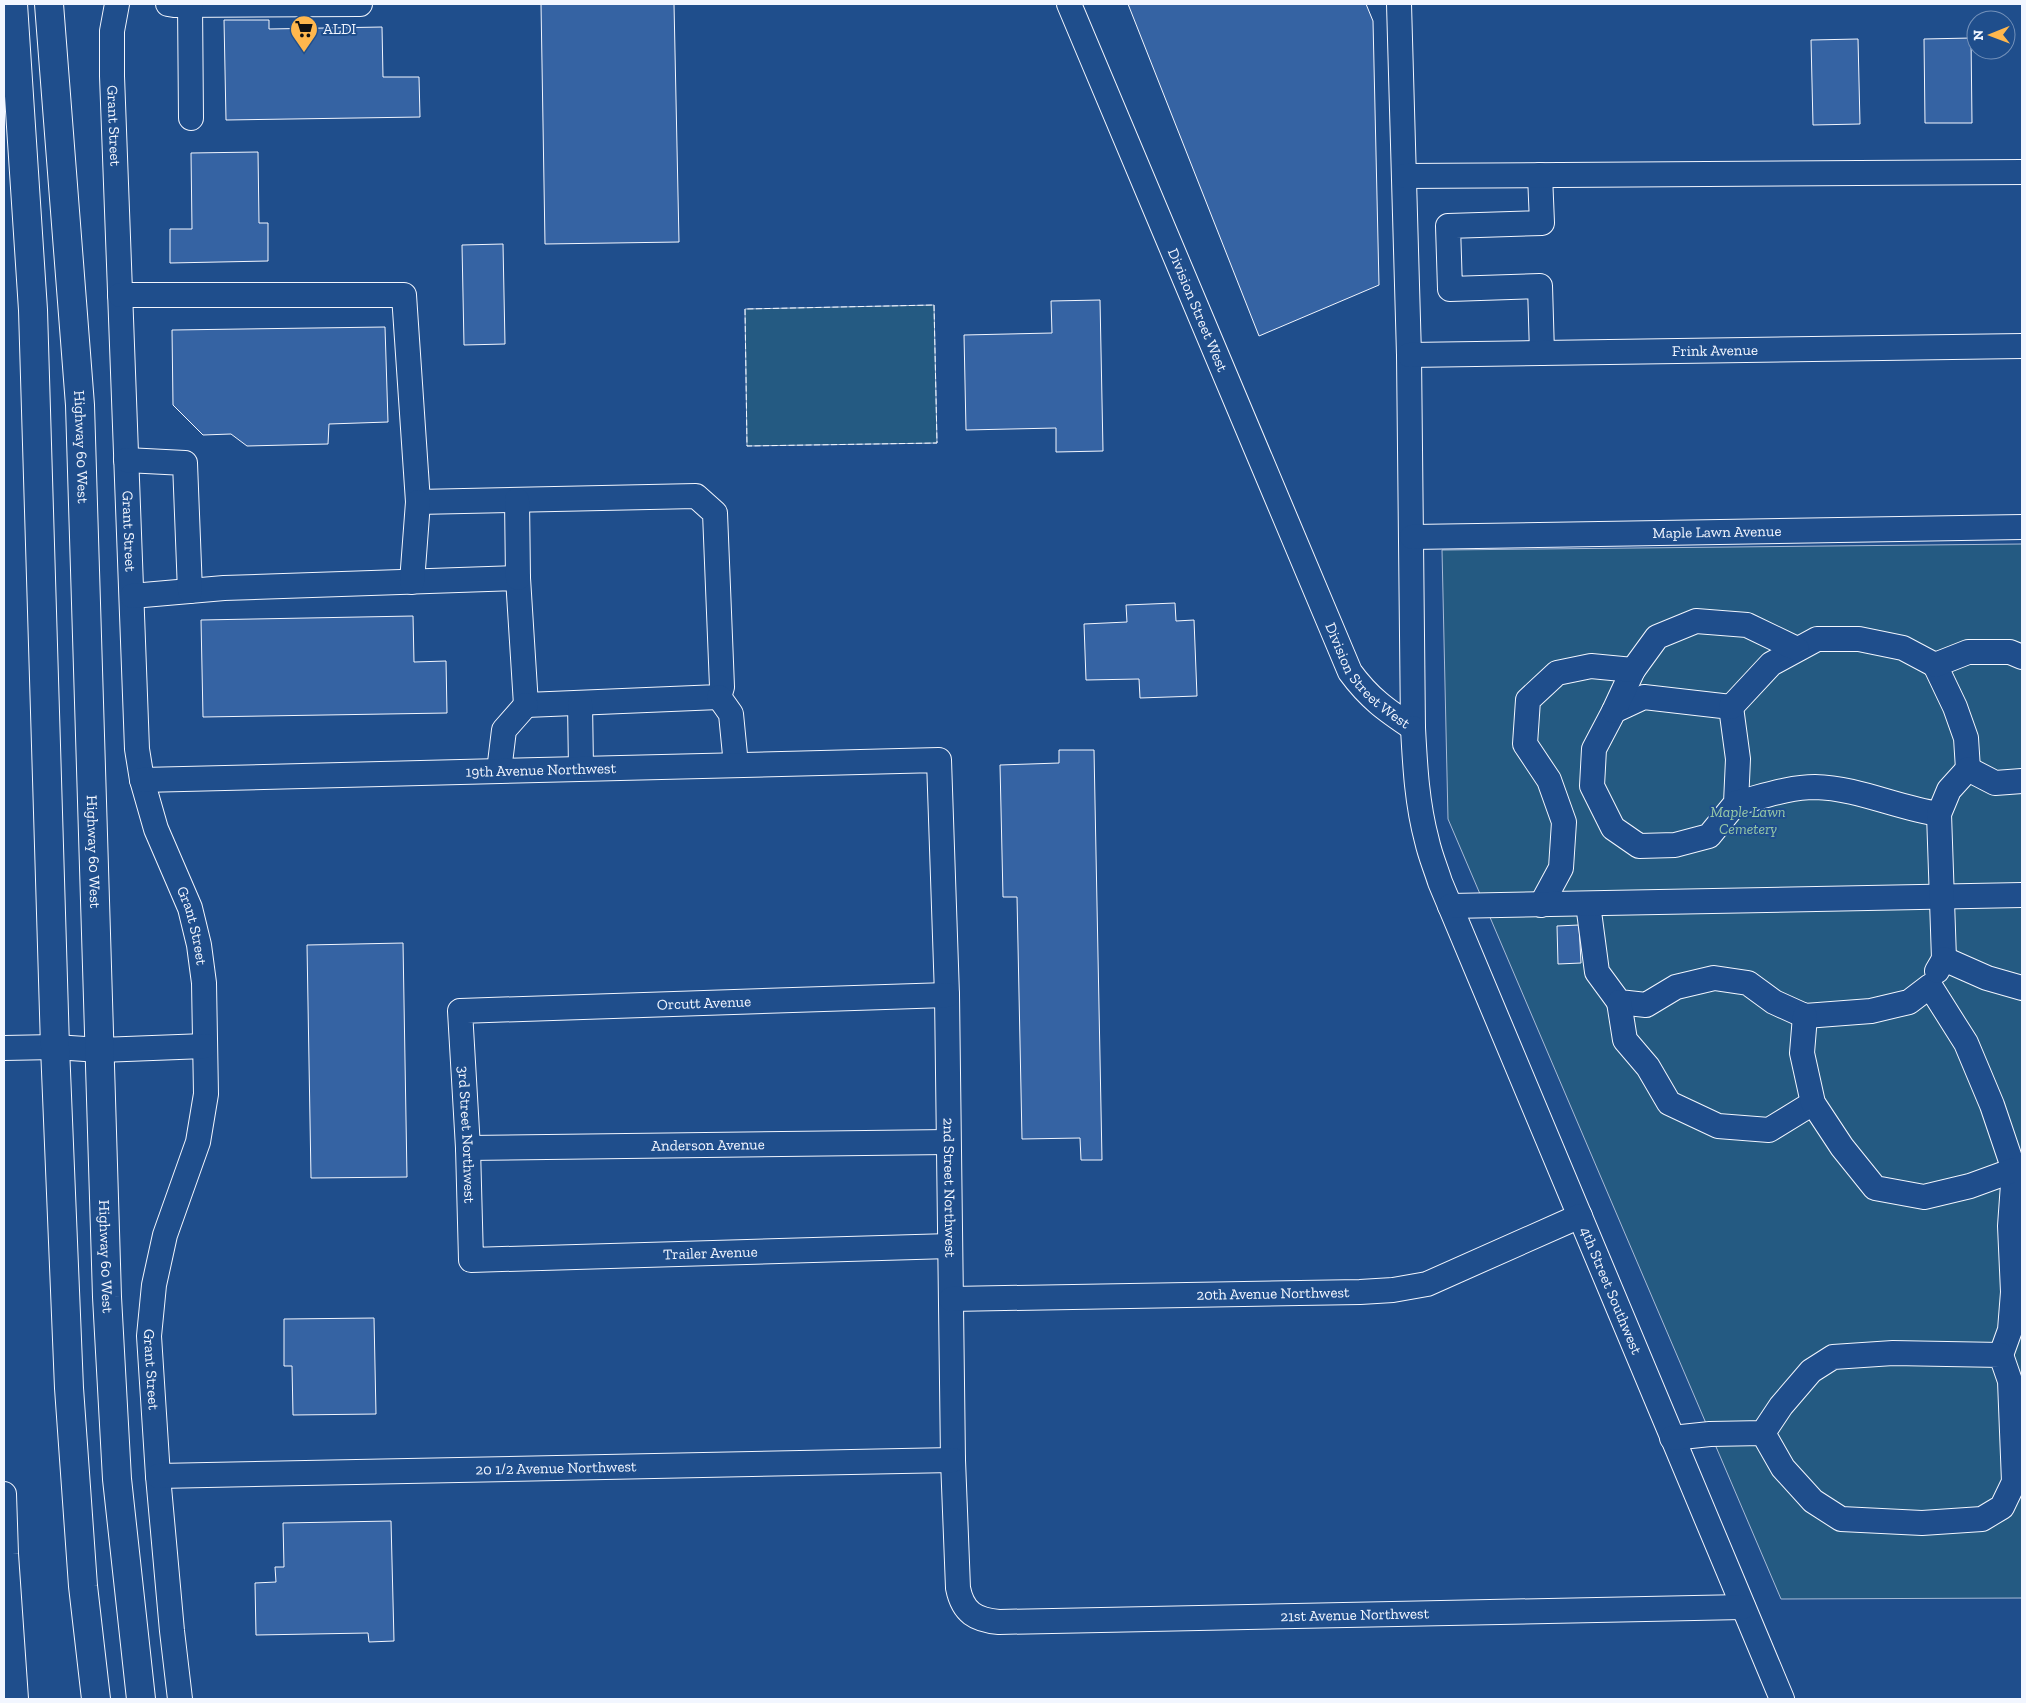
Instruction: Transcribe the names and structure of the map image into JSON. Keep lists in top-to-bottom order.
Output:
{
  "streets": {
    "main road": ["Highway 60 West"],
    "street": [
      "Grant Street",
      "Division Street West",
      "Frink Avenue",
      "Maple Lawn Avenue",
      "19th Avenue Northwest",
      "Orcutt Avenue",
      "3rd Street Northwest",
      "Anderson Avenue",
      "2nd Street Northwest",
      "Trailer Avenue",
      "4th Street Southwest",
      "20th Avenue Northwest",
      "20 1/2 Avenue Northwest",
      "21st Avenue Northwest"
    ]
  },
  "crossings": [
    ["Grant Street", "19th Avenue Northwest"],
    ["Grant Street", "20 1/2 Avenue Northwest"],
    ["Division Street West", "Frink Avenue"],
    ["Division Street West", "Maple Lawn Avenue"],
    ["Division Street West", "4th Street Southwest"],
    ["19th Avenue Northwest", "2nd Street Northwest"],
    ["Orcutt Avenue", "3rd Street Northwest"],
    ["Orcutt Avenue", "2nd Street Northwest"],
    ["3rd Street Northwest", "Anderson Avenue"],
    ["3rd Street Northwest", "Trailer Avenue"],
    ["Anderson Avenue", "2nd Street Northwest"],
    ["2nd Street Northwest", "Trailer Avenue"],
    ["2nd Street Northwest", "20th Avenue Northwest"],
    ["2nd Street Northwest", "20 1/2 Avenue Northwest"],
    ["2nd Street Northwest", "21st Avenue Northwest"],
    ["4th Street Southwest", "20th Avenue Northwest"],
    ["4th Street Southwest", "21st Avenue Northwest"]
  ],
  "parks": ["Maple Lawn Cemetery"],
  "places": {
    "supermarket": ["ALDI"]
  },
  "north": "left"
}
